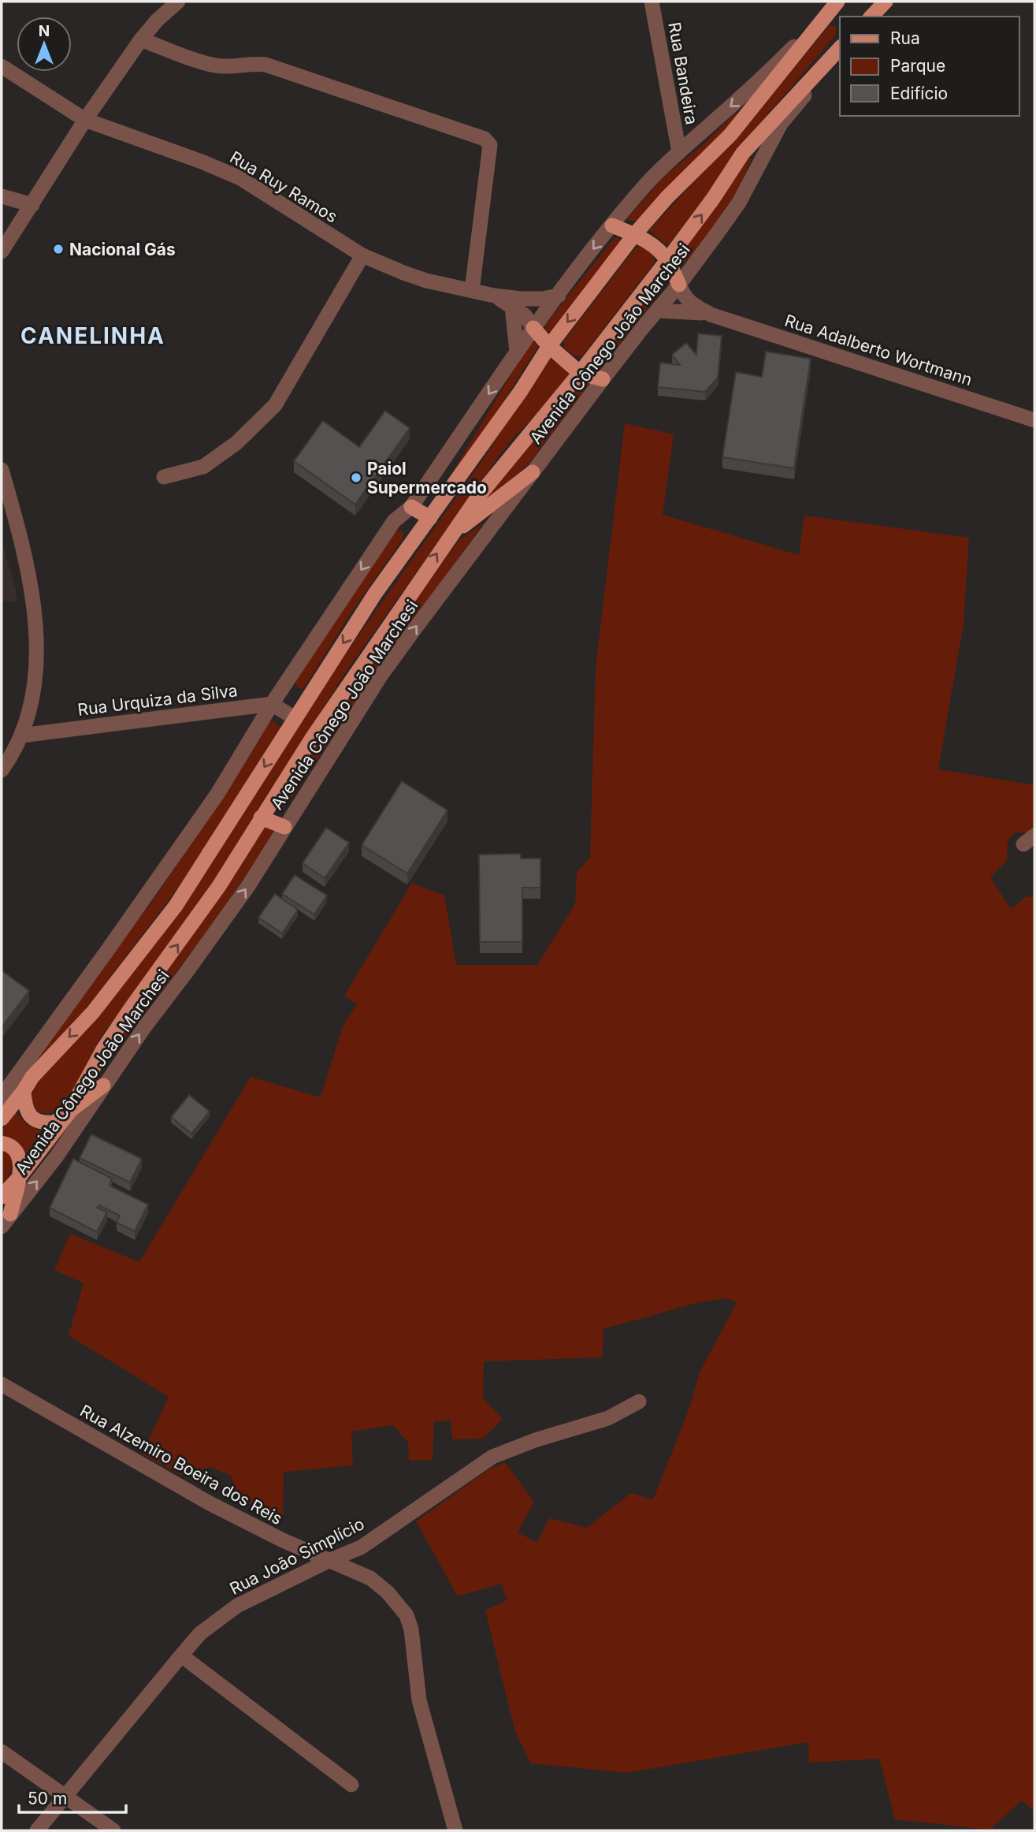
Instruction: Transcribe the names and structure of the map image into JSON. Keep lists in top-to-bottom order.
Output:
{
  "streets": {
    "main road": ["Avenida Cônego João Marchesi"],
    "street": [
      "Rua Bandeira",
      "Rua Ruy Ramos",
      "Rua Adalberto Wortmann",
      "Rua Urquiza da Silva",
      "Rua Alzemiro Boeira dos Reis",
      "Rua João Simplício"
    ]
  },
  "crossings": [
    ["Rua Bandeira", "Avenida Cônego João Marchesi"],
    ["Rua Ruy Ramos", "Avenida Cônego João Marchesi"],
    ["Avenida Cônego João Marchesi", "Rua Adalberto Wortmann"],
    ["Avenida Cônego João Marchesi", "Rua Urquiza da Silva"],
    ["Rua Alzemiro Boeira dos Reis", "Rua João Simplício"]
  ],
  "districts": ["CANELINHA"],
  "places": ["Nacional Gás", "Paiol Supermercado"],
  "legend": ["Rua", "Parque", "Edifício"],
  "scale_bar": "50 m",
  "north": "top"
}
